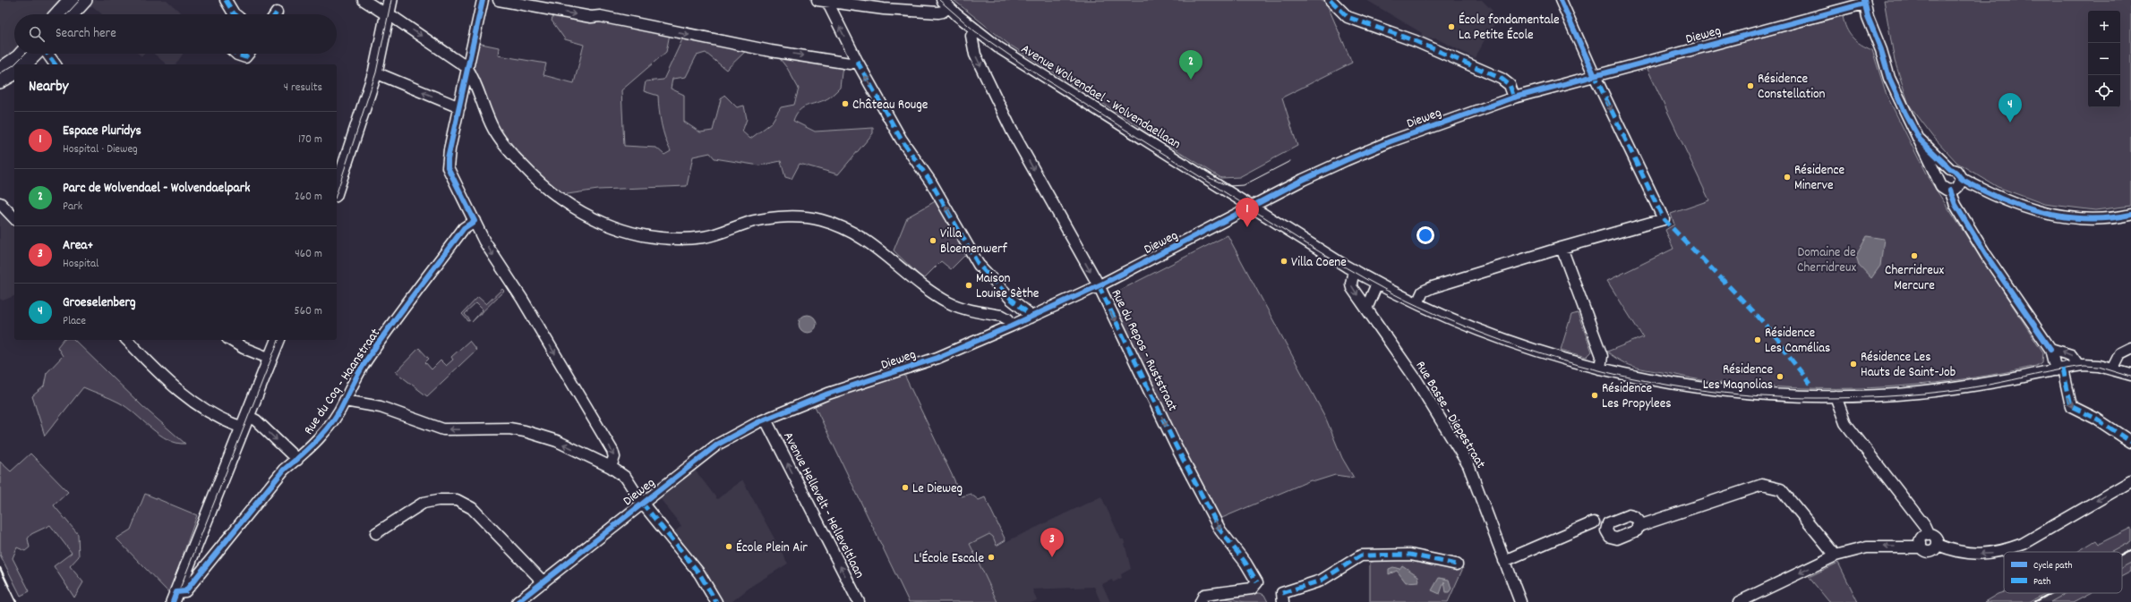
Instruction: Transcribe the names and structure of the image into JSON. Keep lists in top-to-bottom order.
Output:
{
  "streets": {
    "street": [
      "Dieweg",
      "Avenue Wolvendael - Wolvendaellaan",
      "Rue du Repos - Ruststraat",
      "Rue du Coq - Haanstraat",
      "Rue Basse - Diepestraat",
      "Avenue Hellevelt - Helleveltlaan"
    ]
  },
  "crossings": [
    ["Dieweg", "Avenue Wolvendael - Wolvendaellaan"],
    ["Dieweg", "Rue du Repos - Ruststraat"],
    ["Dieweg", "Avenue Hellevelt - Helleveltlaan"],
    ["Avenue Wolvendael - Wolvendaellaan", "Rue du Repos - Ruststraat"],
    ["Avenue Wolvendael - Wolvendaellaan", "Rue Basse - Diepestraat"]
  ],
  "one_way": ["Rue du Repos - Ruststraat", "Avenue Hellevelt - Helleveltlaan"],
  "parks": ["Domaine de Cherridreux"],
  "places": [
    "École fondamentale La Petite École",
    "Résidence Constellation",
    "Château Rouge",
    "Résidence Minerve",
    "Villa Bloemenwerf",
    "Cherridreux Mercure",
    "Villa Coene",
    "Maison Louise Sèthe",
    "Résidence Les Camélias",
    "Résidence Les Hauts de Saint-Job",
    "Résidence Les Magnolias",
    "Résidence Les Propylees",
    "Le Dieweg",
    "École Plein Air",
    "L'École Escale"
  ],
  "legend": ["Cycle path", "Path"],
  "page": {
    "map_buttons": ["+", "−"],
    "search": "Search here",
    "pins": [
      "2",
      "4",
      "1",
      "3"
    ],
    "heading": ["Nearby", "4 results"],
    "list": [
      {
        "mark": "1",
        "name": "Espace Pluridys",
        "note": "Hospital · Dieweg",
        "value": "170 m"
      },
      {
        "mark": "2",
        "name": "Parc de Wolvendael - Wolvendaelpark",
        "note": "Park",
        "value": "260 m"
      },
      {
        "mark": "3",
        "name": "Area+",
        "note": "Hospital",
        "value": "460 m"
      },
      {
        "mark": "4",
        "name": "Groeselenberg",
        "note": "Place",
        "value": "560 m"
      }
    ]
  }
}
